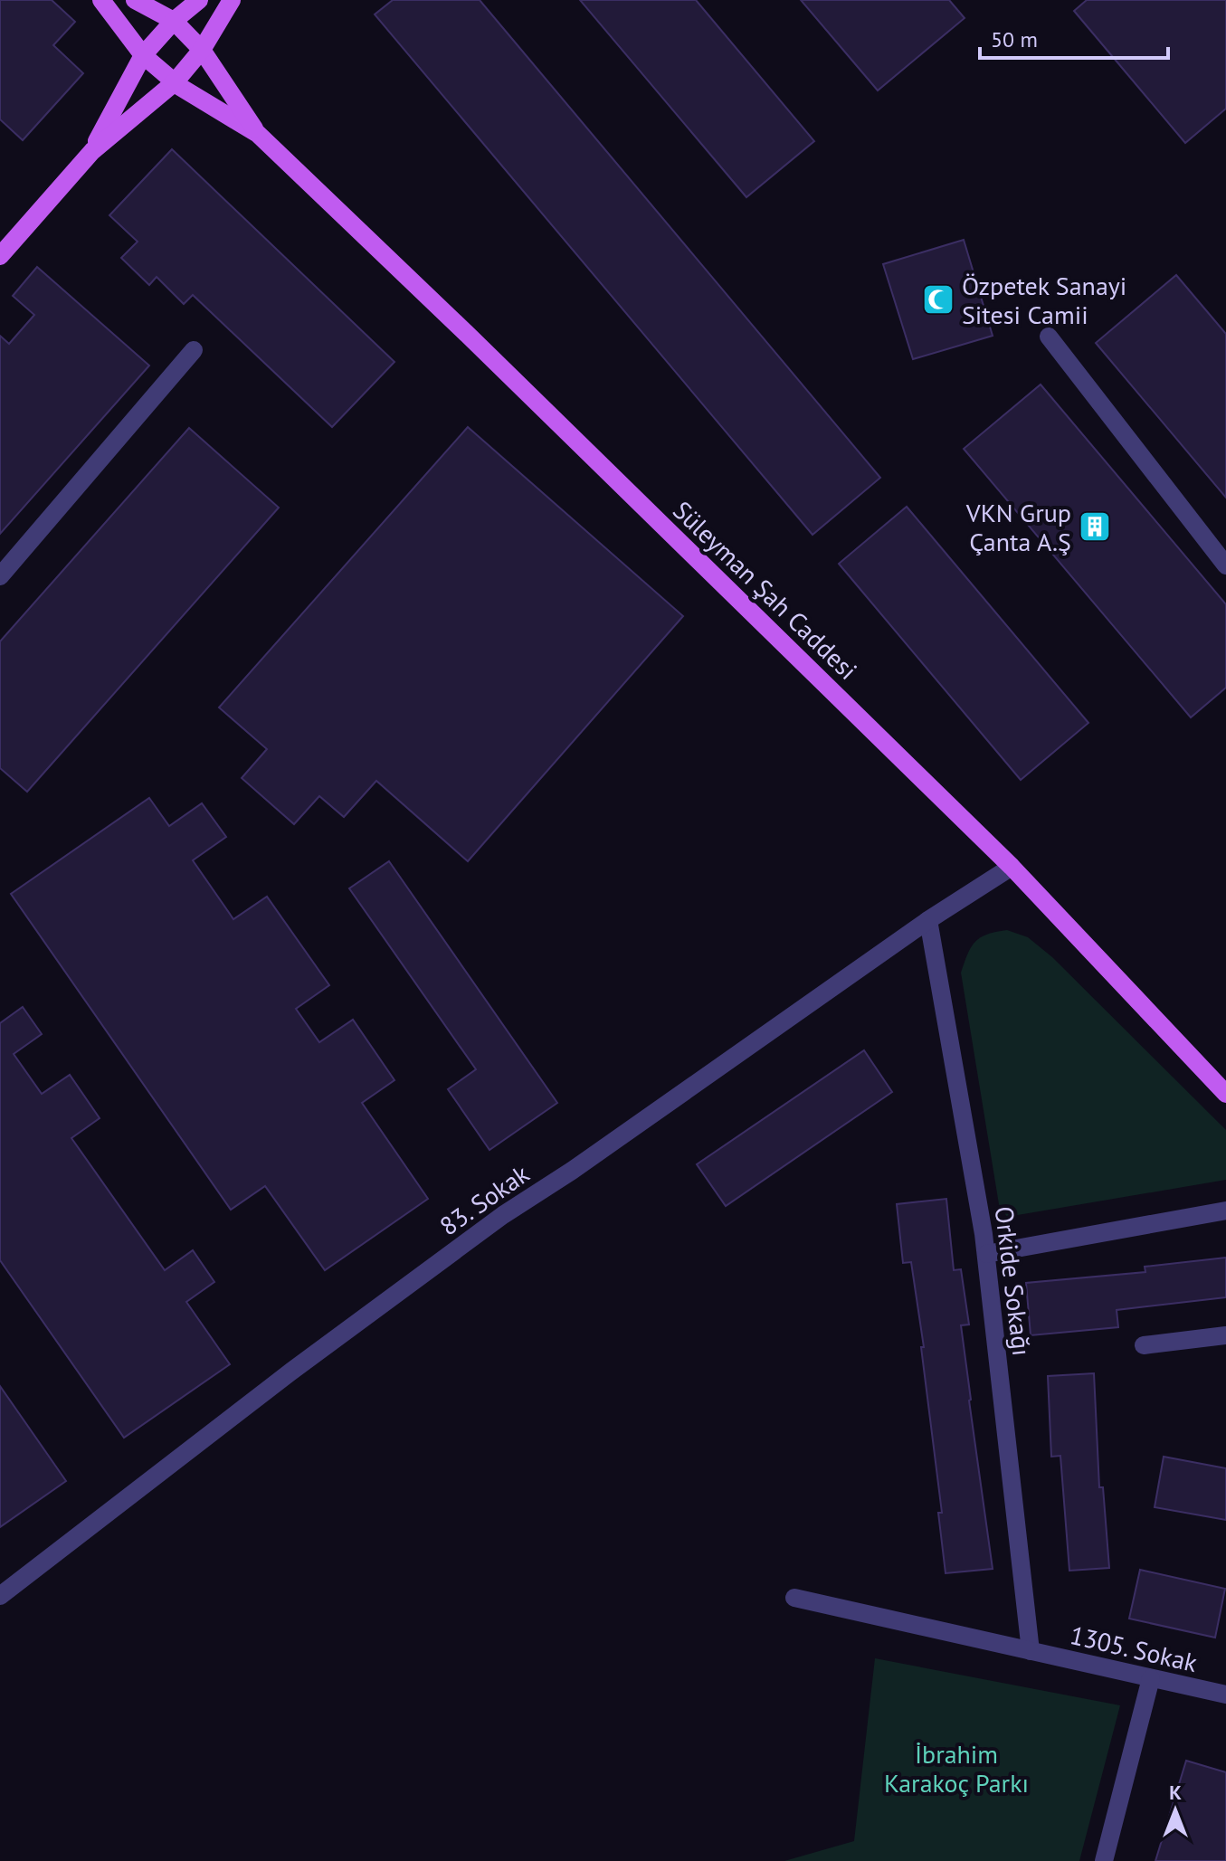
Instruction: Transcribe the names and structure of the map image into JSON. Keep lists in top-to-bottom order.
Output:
{
  "streets": {
    "main road": ["Süleyman Şah Caddesi"],
    "street": ["83. Sokak", "Orkide Sokağı", "1305. Sokak"]
  },
  "crossings": [
    ["Süleyman Şah Caddesi", "83. Sokak"],
    ["83. Sokak", "Orkide Sokağı"],
    ["Orkide Sokağı", "1305. Sokak"]
  ],
  "parks": ["İbrahim Karakoç Parkı"],
  "places": {
    "mosque": ["Özpetek Sanayi Sitesi Camii"],
    "building": ["VKN Grup Çanta A.Ş"]
  },
  "scale_bar": "50 m",
  "north": "top"
}
